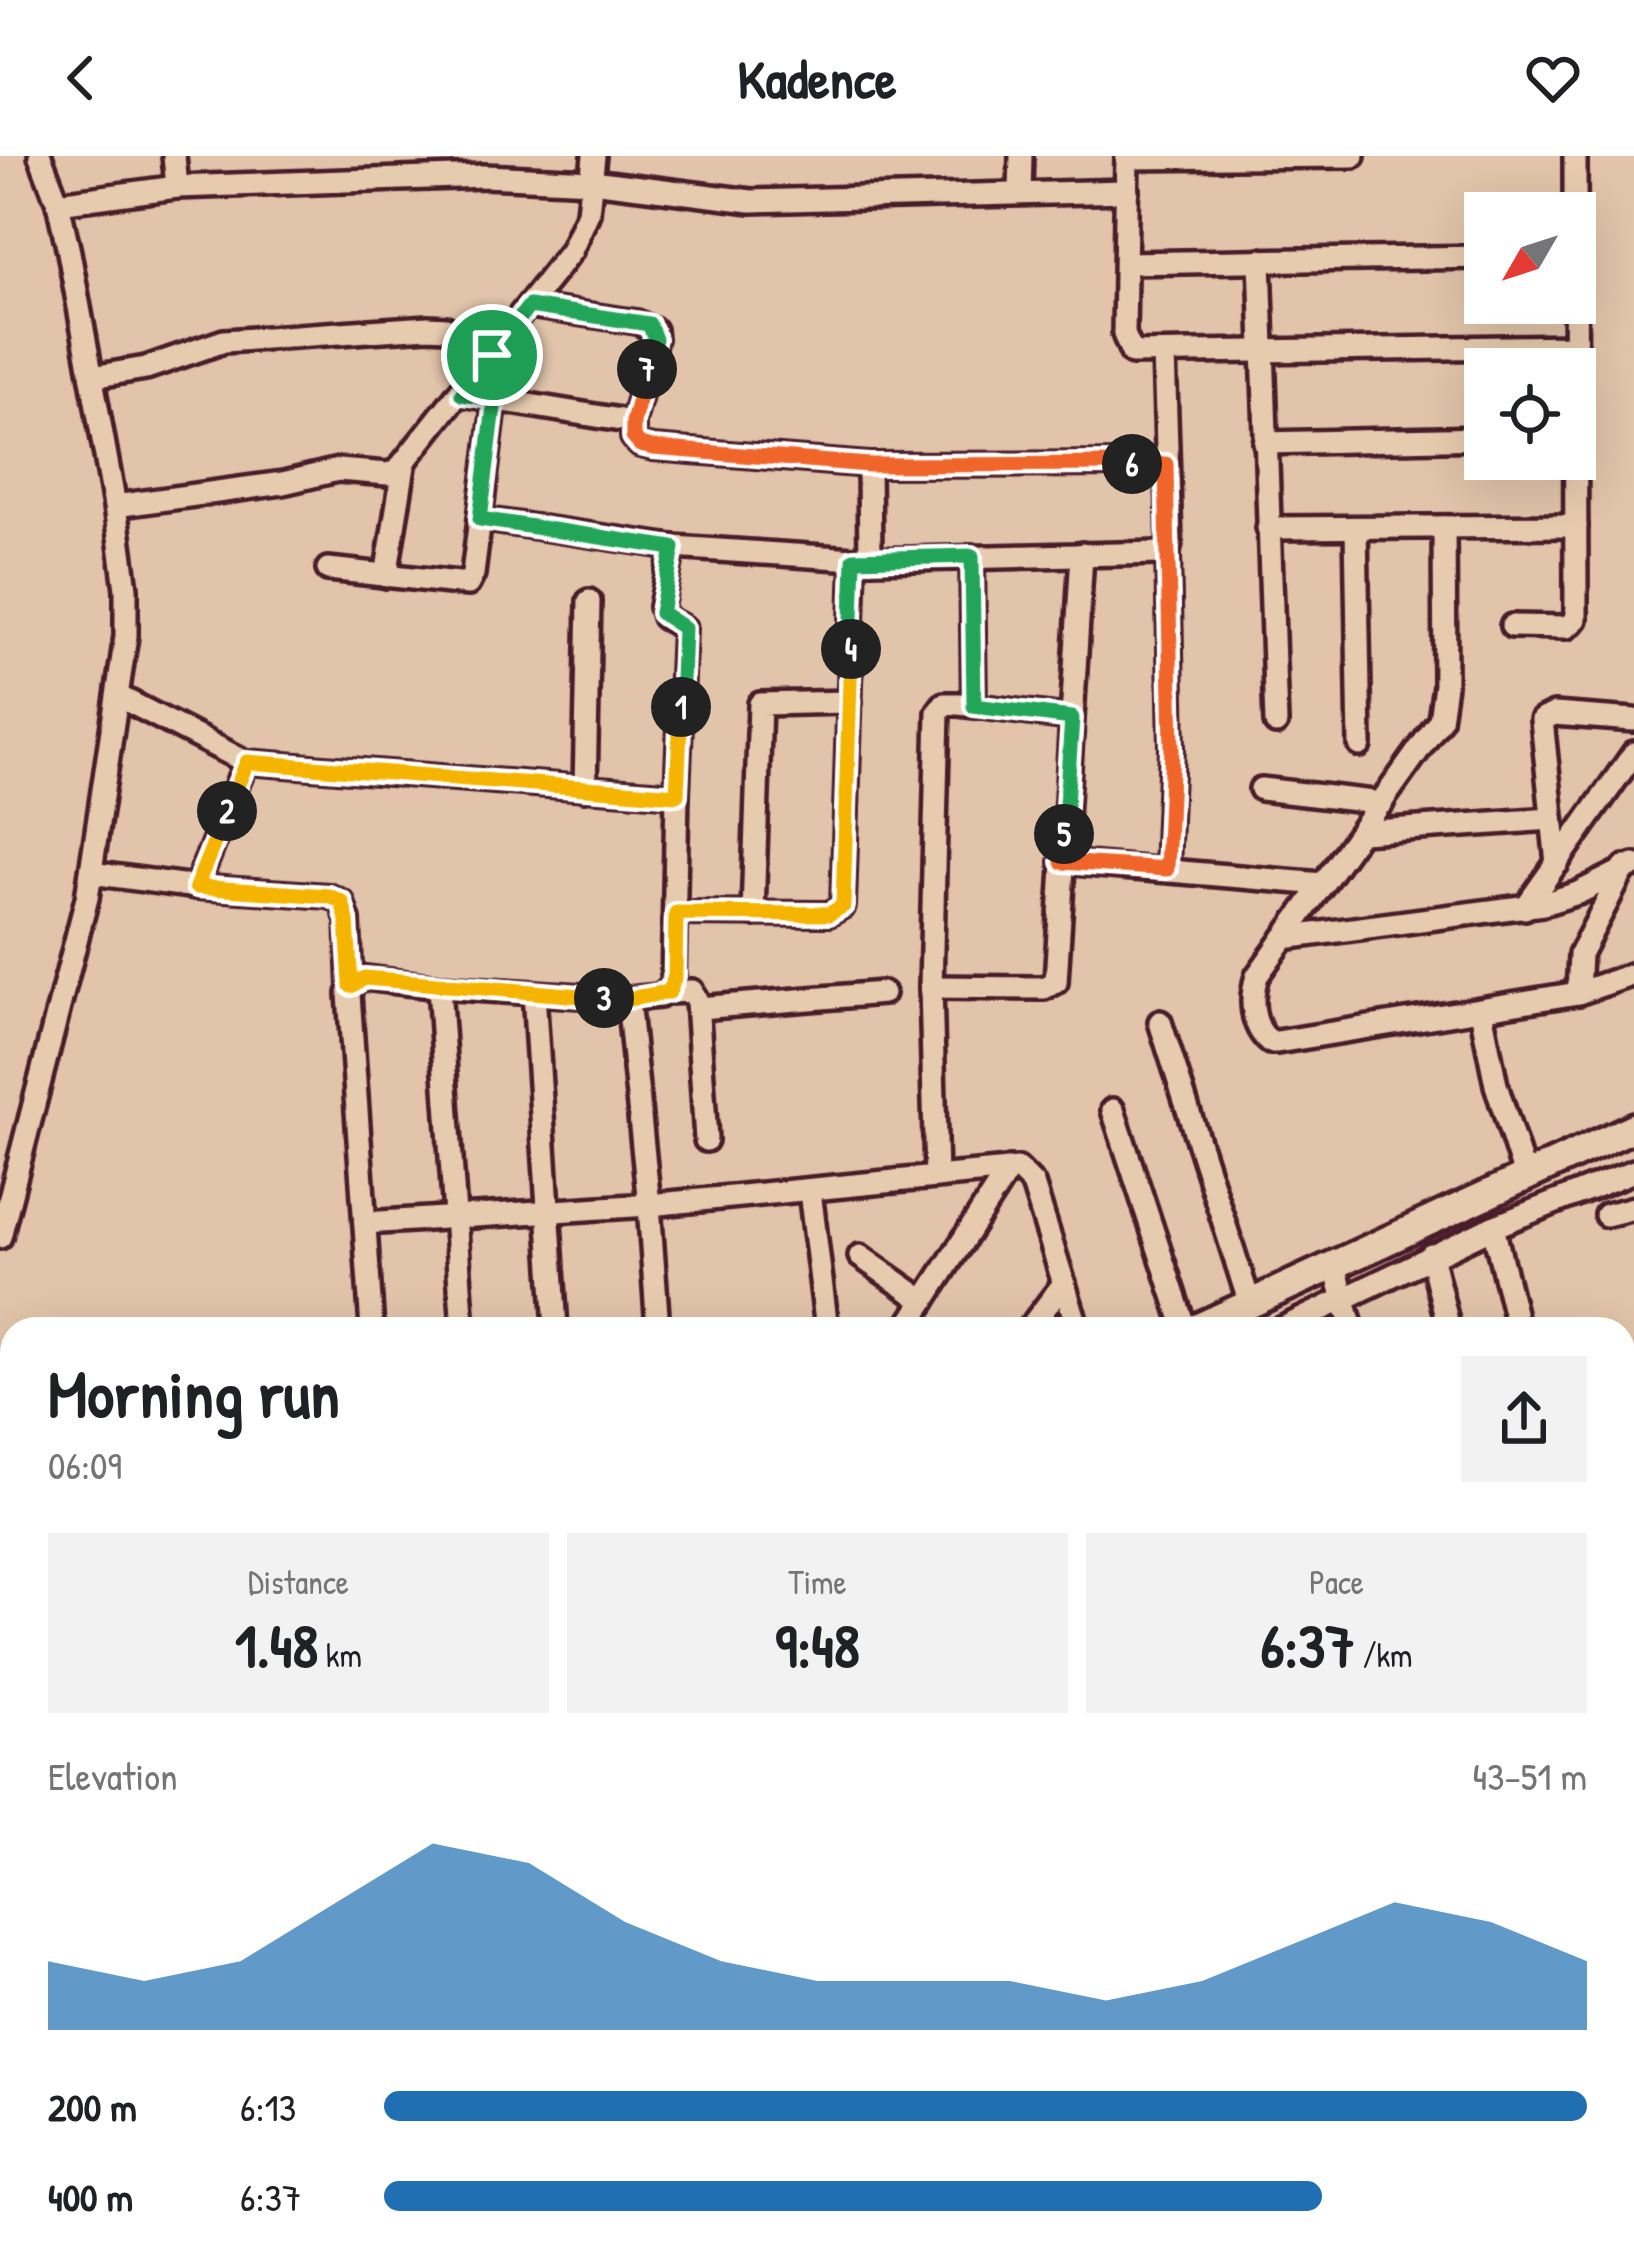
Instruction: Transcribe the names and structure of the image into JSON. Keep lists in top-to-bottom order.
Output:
{
  "north": "bottom left",
  "page": {
    "header": "Kadence",
    "pins": [
      "7",
      "6",
      "4",
      "1",
      "2",
      "5",
      "3"
    ],
    "heading": ["Morning run", "06:09"],
    "stats": [
      ["Distance", "1.48 km"],
      ["Time", "9:48"],
      ["Pace", "6:37 /km"]
    ],
    "chart": ["Elevation", "43–51 m"],
    "list": [
      {
        "name": "200 m",
        "note": "6:13"
      },
      {
        "name": "400 m",
        "note": "6:37"
      }
    ]
  }
}
